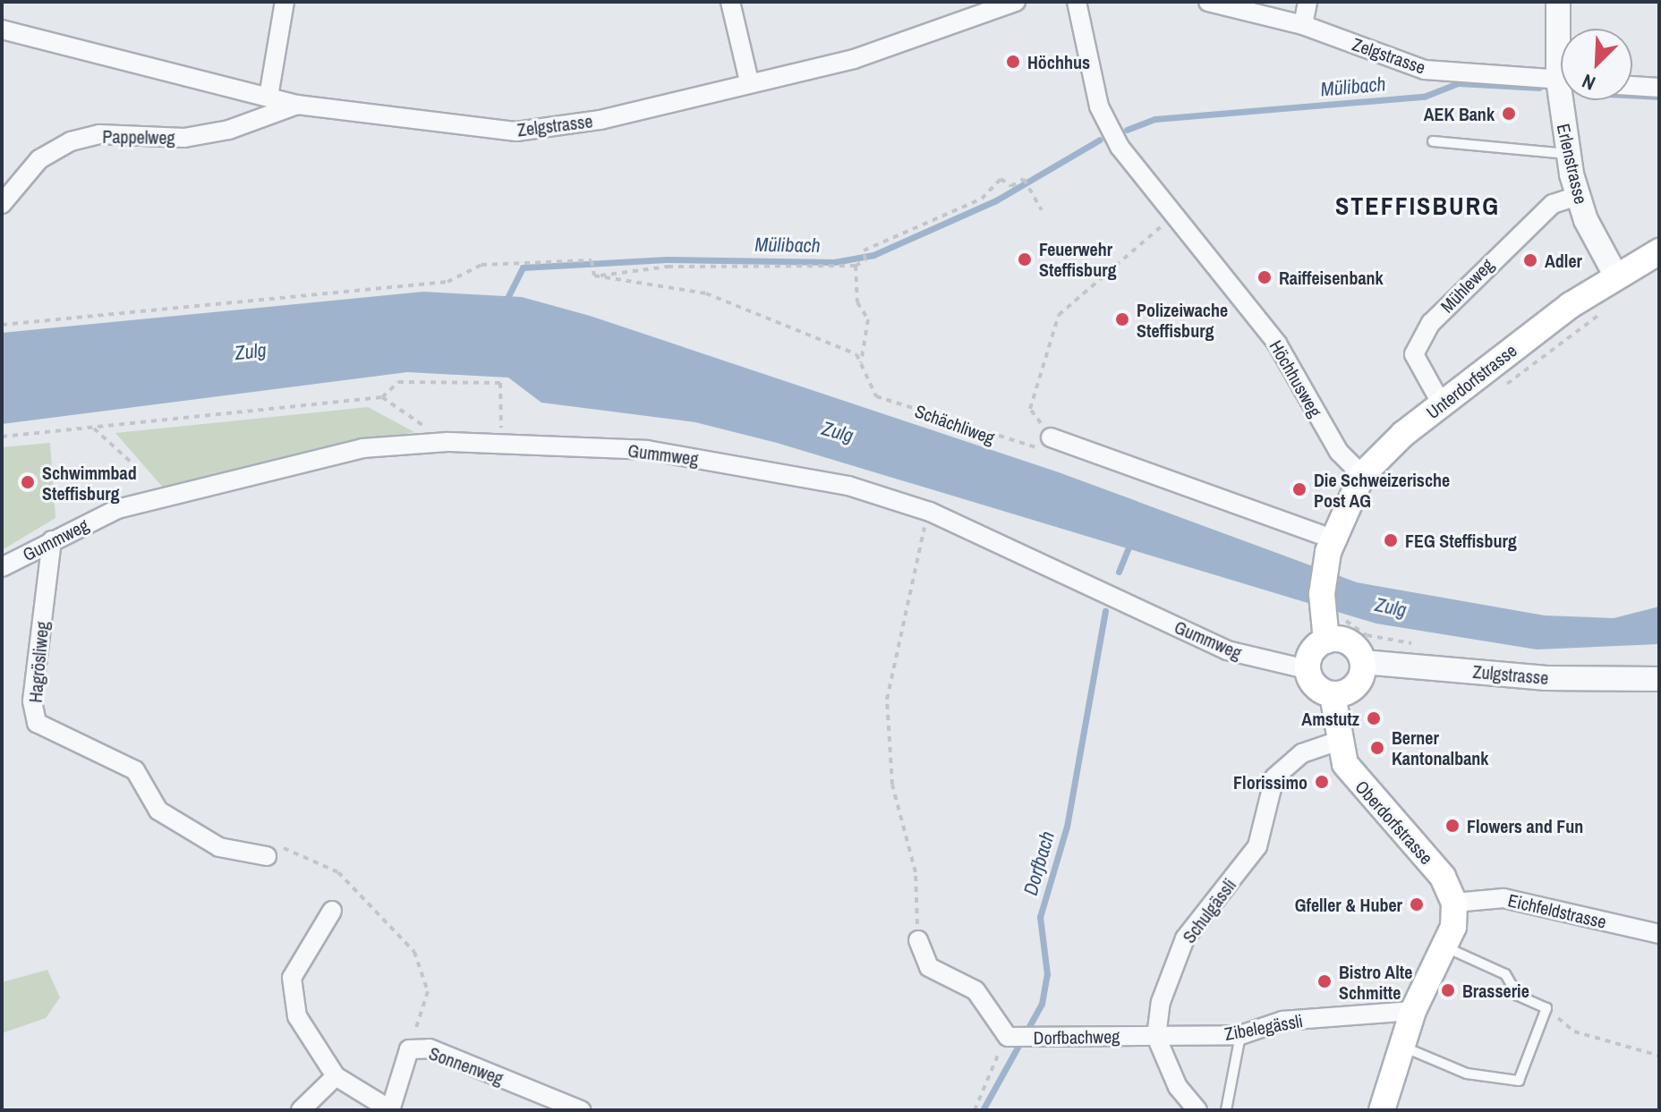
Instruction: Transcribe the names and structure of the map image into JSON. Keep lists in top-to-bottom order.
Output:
{
  "streets": {
    "main road": ["Unterdorfstrasse", "Oberdorfstrasse"],
    "street": [
      "Zelgstrasse",
      "Pappelweg",
      "Erlenstrasse",
      "Mühleweg",
      "Höchhusweg",
      "Gummweg",
      "Hagrösliweg",
      "Zulgstrasse",
      "Schulgässli",
      "Eichfeldstrasse",
      "Zibelegässli",
      "Dorfbachweg",
      "Sonnenweg"
    ],
    "path": ["Schächliweg"]
  },
  "crossings": [
    ["Zelgstrasse", "Pappelweg"],
    ["Erlenstrasse", "Mühleweg"],
    ["Erlenstrasse", "Unterdorfstrasse"],
    ["Mühleweg", "Unterdorfstrasse"],
    ["Höchhusweg", "Unterdorfstrasse"],
    ["Gummweg", "Hagrösliweg"],
    ["Gummweg", "Zulgstrasse"],
    ["Gummweg", "Oberdorfstrasse"],
    ["Zulgstrasse", "Oberdorfstrasse"],
    ["Oberdorfstrasse", "Schulgässli"],
    ["Oberdorfstrasse", "Eichfeldstrasse"],
    ["Schulgässli", "Zibelegässli"],
    ["Schulgässli", "Dorfbachweg"],
    ["Zibelegässli", "Dorfbachweg"]
  ],
  "districts": ["STEFFISBURG"],
  "water": ["Mülibach", "Zulg", "Dorfbach"],
  "places": [
    "Höchhus",
    "AEK Bank",
    "Feuerwehr Steffisburg",
    "Adler",
    "Raiffeisenbank",
    "Polizeiwache Steffisburg",
    "Schwimmbad Steffisburg",
    "Die Schweizerische Post AG",
    "FEG Steffisburg",
    "Amstutz",
    "Berner Kantonalbank",
    "Florissimo",
    "Flowers and Fun",
    "Gfeller & Huber",
    "Bistro Alte Schmitte",
    "Brasserie"
  ],
  "north": "bottom left"
}
